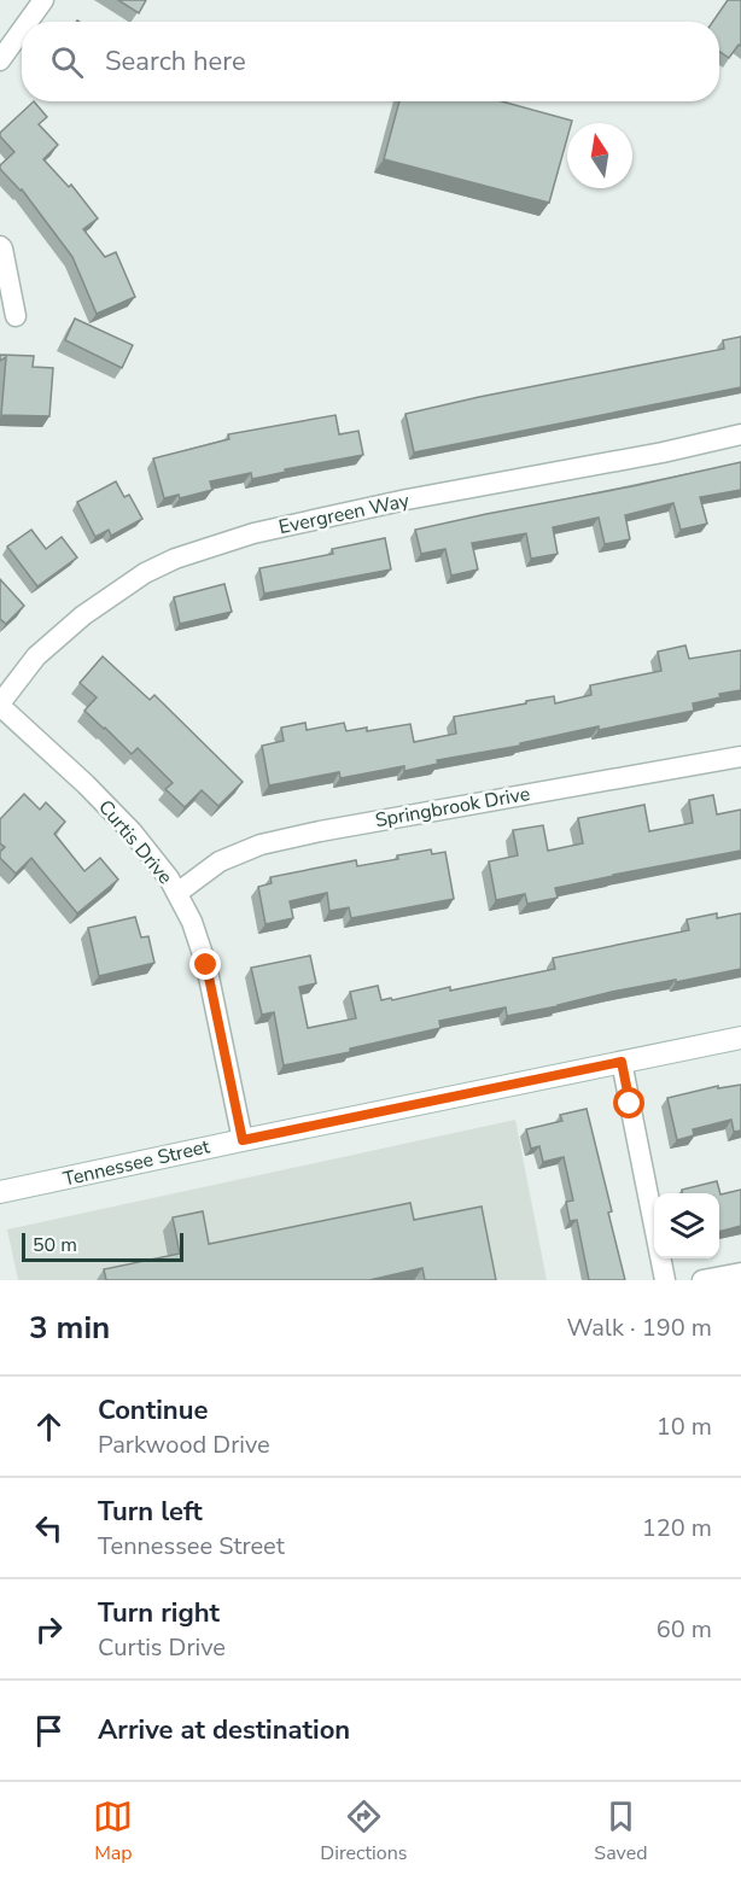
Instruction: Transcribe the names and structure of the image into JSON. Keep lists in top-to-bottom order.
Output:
{
  "streets": {
    "main road": ["Tennessee Street"],
    "street": ["Evergreen Way", "Springbrook Drive", "Curtis Drive"]
  },
  "crossings": [
    ["Evergreen Way", "Curtis Drive"],
    ["Springbrook Drive", "Curtis Drive"],
    ["Curtis Drive", "Tennessee Street"]
  ],
  "scale_bar": "50 m",
  "north": "top",
  "page": {
    "search": "Search here",
    "scale": "50 m",
    "heading": ["3 min", "Walk · 190 m"],
    "list": [
      ["Continue", "Parkwood Drive", "10 m"],
      ["Turn left", "Tennessee Street", "120 m"],
      ["Turn right", "Curtis Drive", "60 m"],
      "Arrive at destination"
    ],
    "nav": ["Map", "Directions", "Saved"]
  }
}
